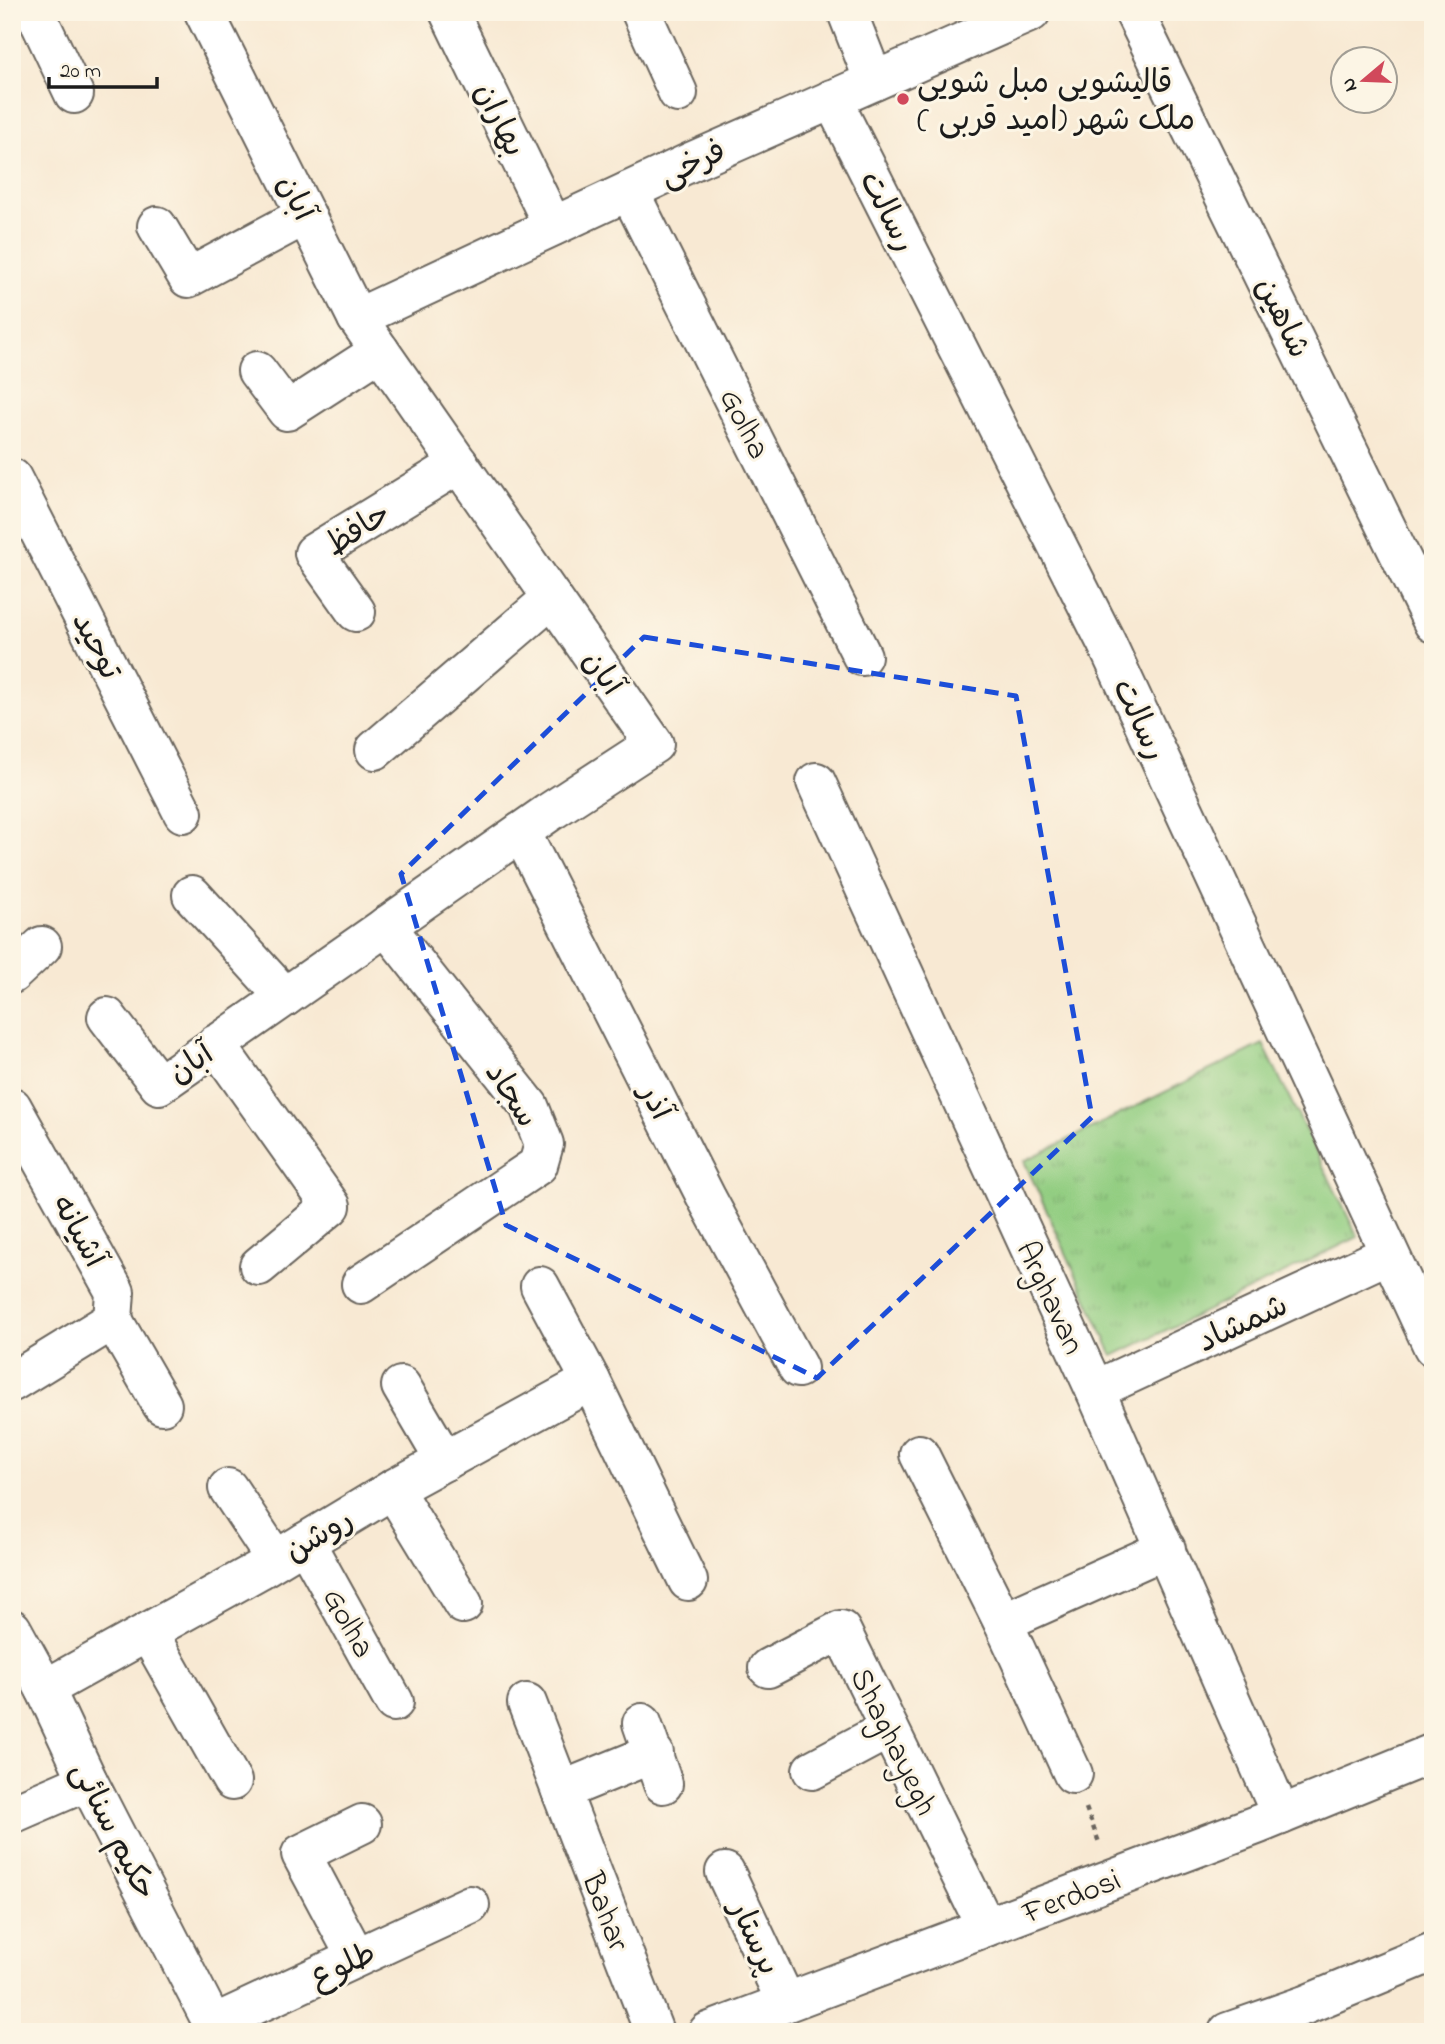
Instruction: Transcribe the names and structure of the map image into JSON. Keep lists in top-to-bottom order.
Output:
{
  "streets": {
    "street": [
      "بهاران",
      "فرخی",
      "آبان",
      "رسالت",
      "شاهین",
      "Golha",
      "حافظ",
      "توحید",
      "سجاد",
      "آذر",
      "آشیانه",
      "Arghavan",
      "شمشاد",
      "روشن",
      "Shaghayegh",
      "حکیم سنائی",
      "Ferdosi",
      "Bahar",
      "پرستار",
      "طلوع"
    ]
  },
  "crossings": [
    ["بهاران", "فرخی"],
    ["فرخی", "آبان"],
    ["فرخی", "رسالت"],
    ["فرخی", "Golha"],
    ["آبان", "حافظ"],
    ["آبان", "سجاد"],
    ["آبان", "آذر"],
    ["رسالت", "شمشاد"],
    ["Golha", "روشن"],
    ["Arghavan", "شمشاد"],
    ["Arghavan", "Ferdosi"],
    ["روشن", "حکیم سنائی"],
    ["Shaghayegh", "Ferdosi"],
    ["حکیم سنائی", "طلوع"],
    ["Ferdosi", "پرستار"]
  ],
  "places": ["قالیشویی مبل شویی ملک شهر (امید قربی )"],
  "scale_bar": "20 m",
  "north": "left"
}
